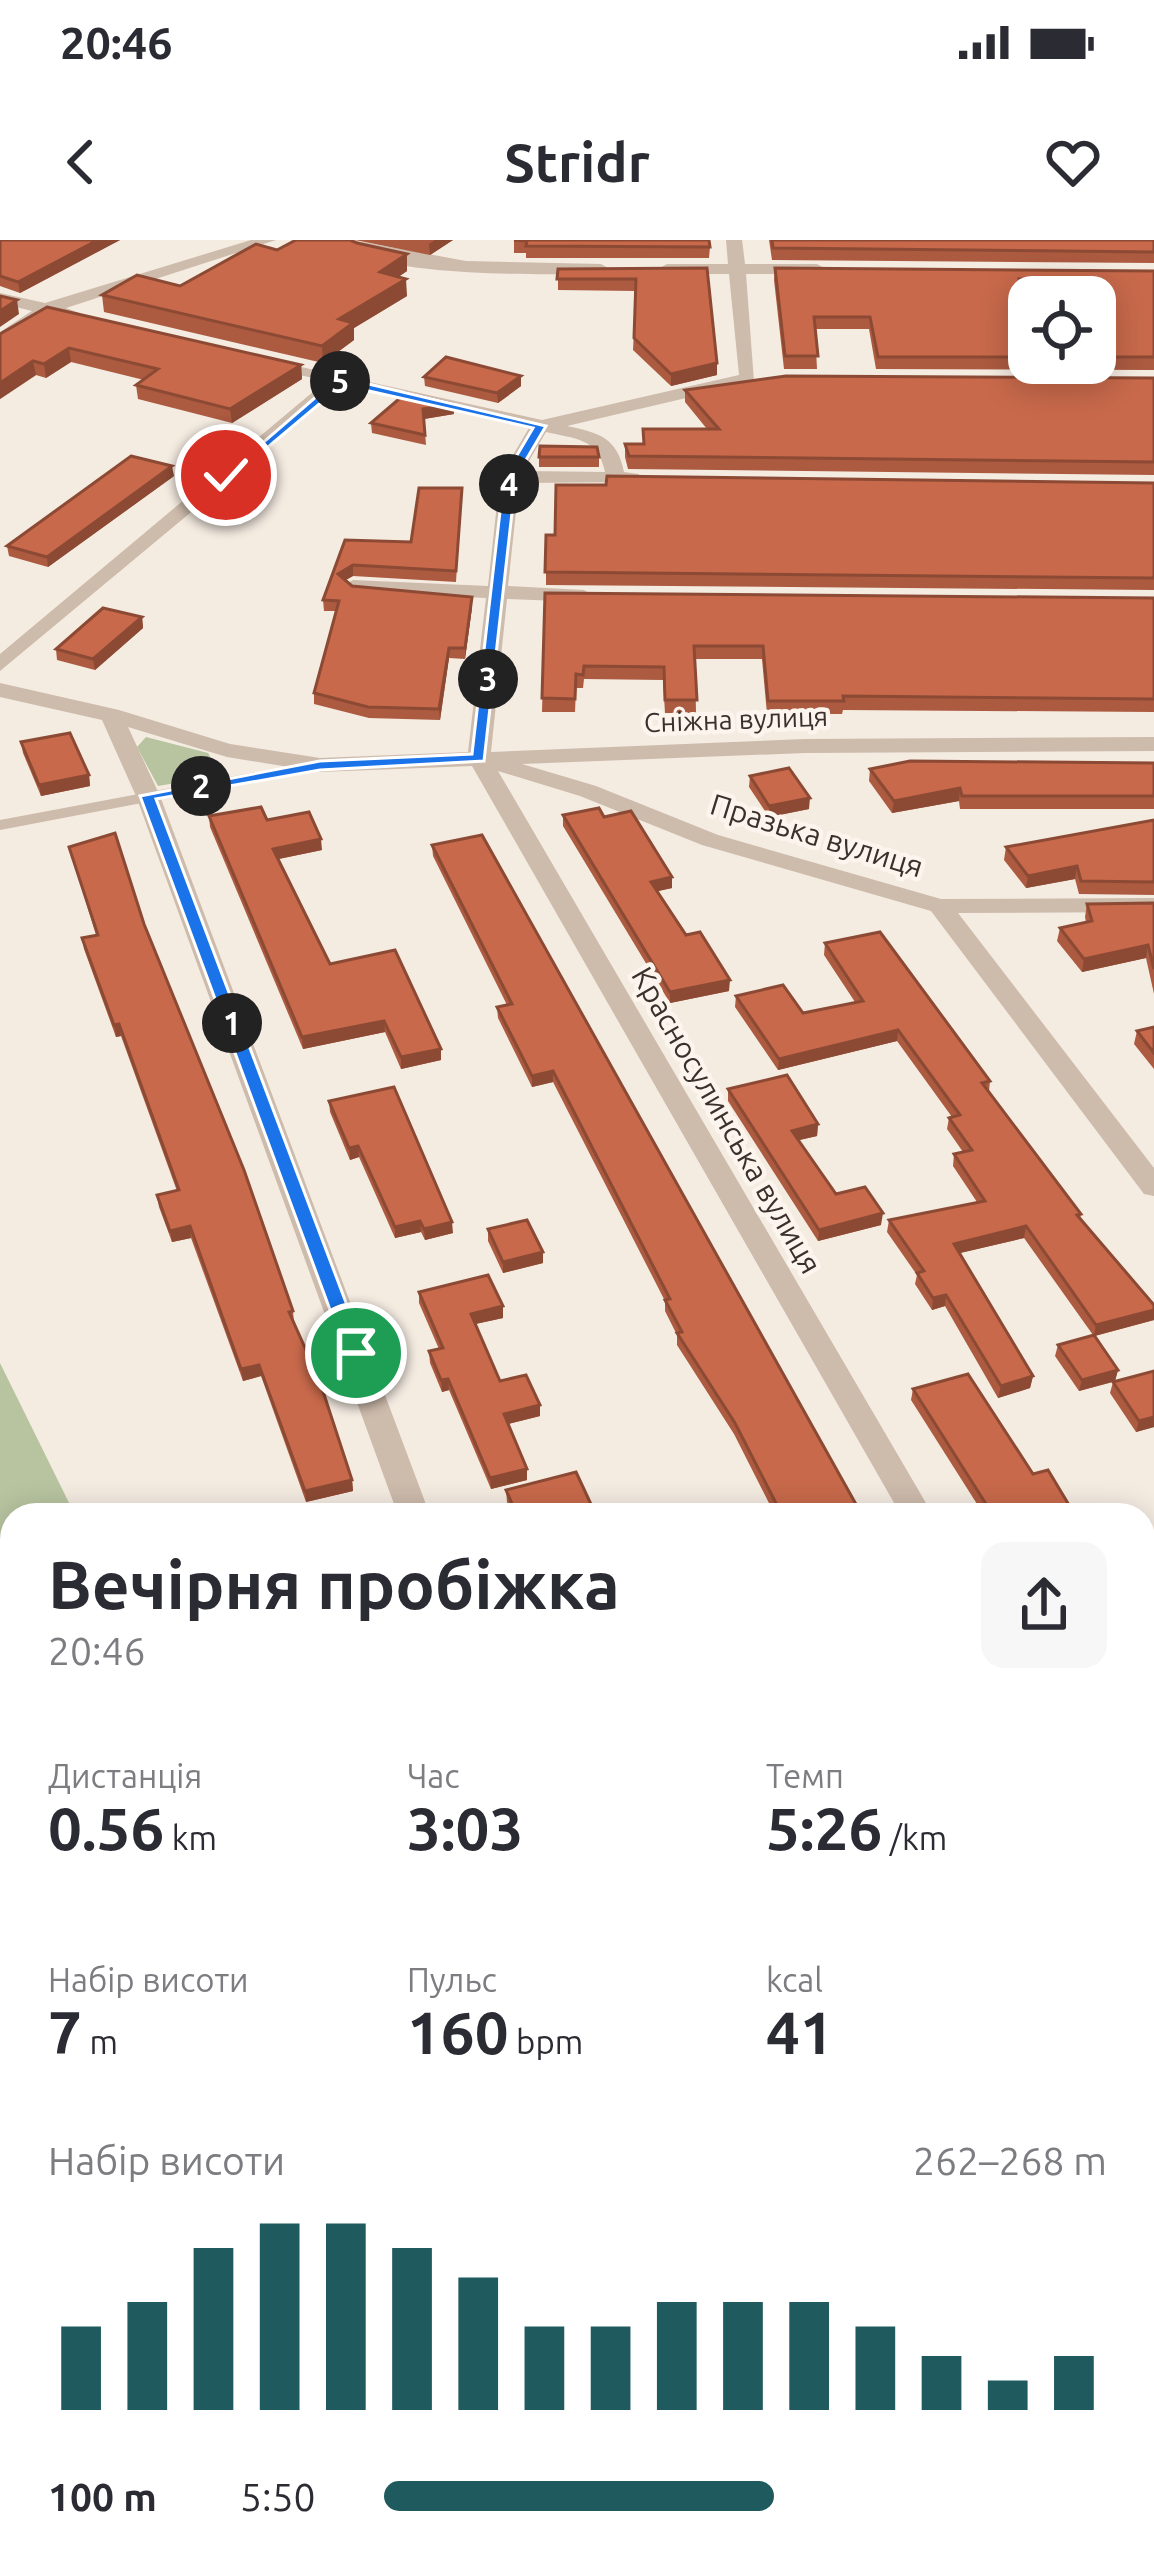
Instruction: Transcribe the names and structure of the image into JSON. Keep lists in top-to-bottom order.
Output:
{
  "streets": {
    "street": ["Сніжна вулиця", "Празька вулиця", "Красносулинська вулиця"]
  },
  "crossings": [
    ["Сніжна вулиця", "Празька вулиця"],
    ["Сніжна вулиця", "Красносулинська вулиця"],
    ["Празька вулиця", "Красносулинська вулиця"]
  ],
  "page": {
    "status": "20:46",
    "header": "Stridr",
    "pins": [
      "5",
      "4",
      "3",
      "2",
      "1"
    ],
    "heading": ["Вечірня пробіжка", "20:46"],
    "stats": [
      ["Дистанція", "0.56 km"],
      ["Час", "3:03"],
      ["Темп", "5:26 /km"],
      ["Набір висоти", "7 m"],
      ["Пульс", "160 bpm"],
      ["kcal", "41"]
    ],
    "chart": ["Набір висоти", "262–268 m"],
    "list": [
      {
        "name": "100 m",
        "note": "5:50"
      }
    ]
  }
}
